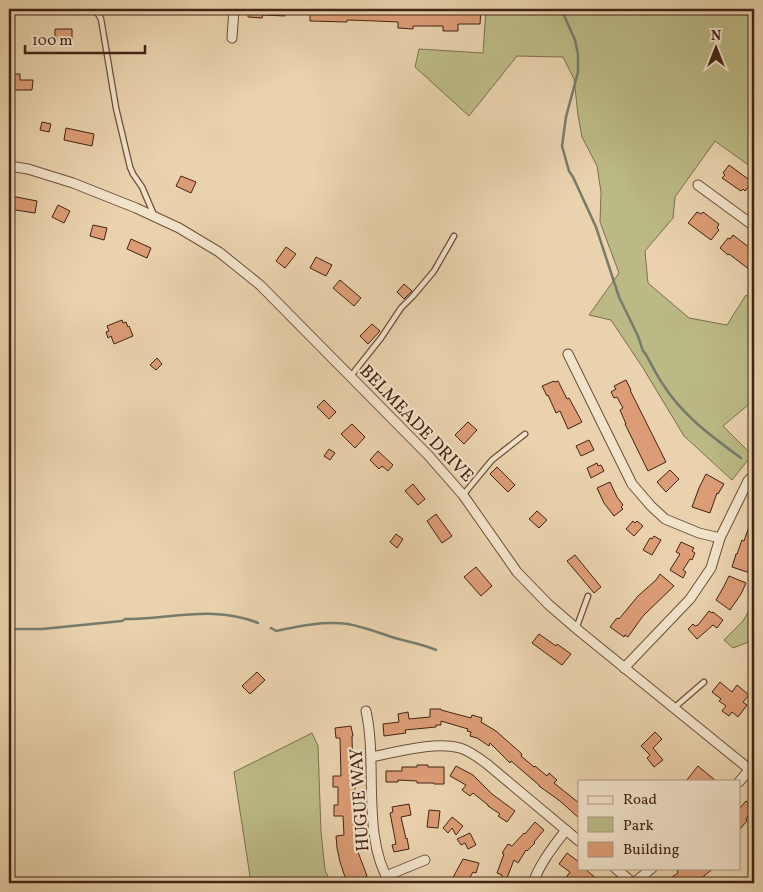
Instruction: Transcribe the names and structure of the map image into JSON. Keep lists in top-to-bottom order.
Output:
{
  "streets": {
    "street": ["BELMEADE DRIVE", "HUGUE WAY"]
  },
  "legend": ["Road", "Park", "Building"],
  "scale_bar": "100 m",
  "north": "top"
}
